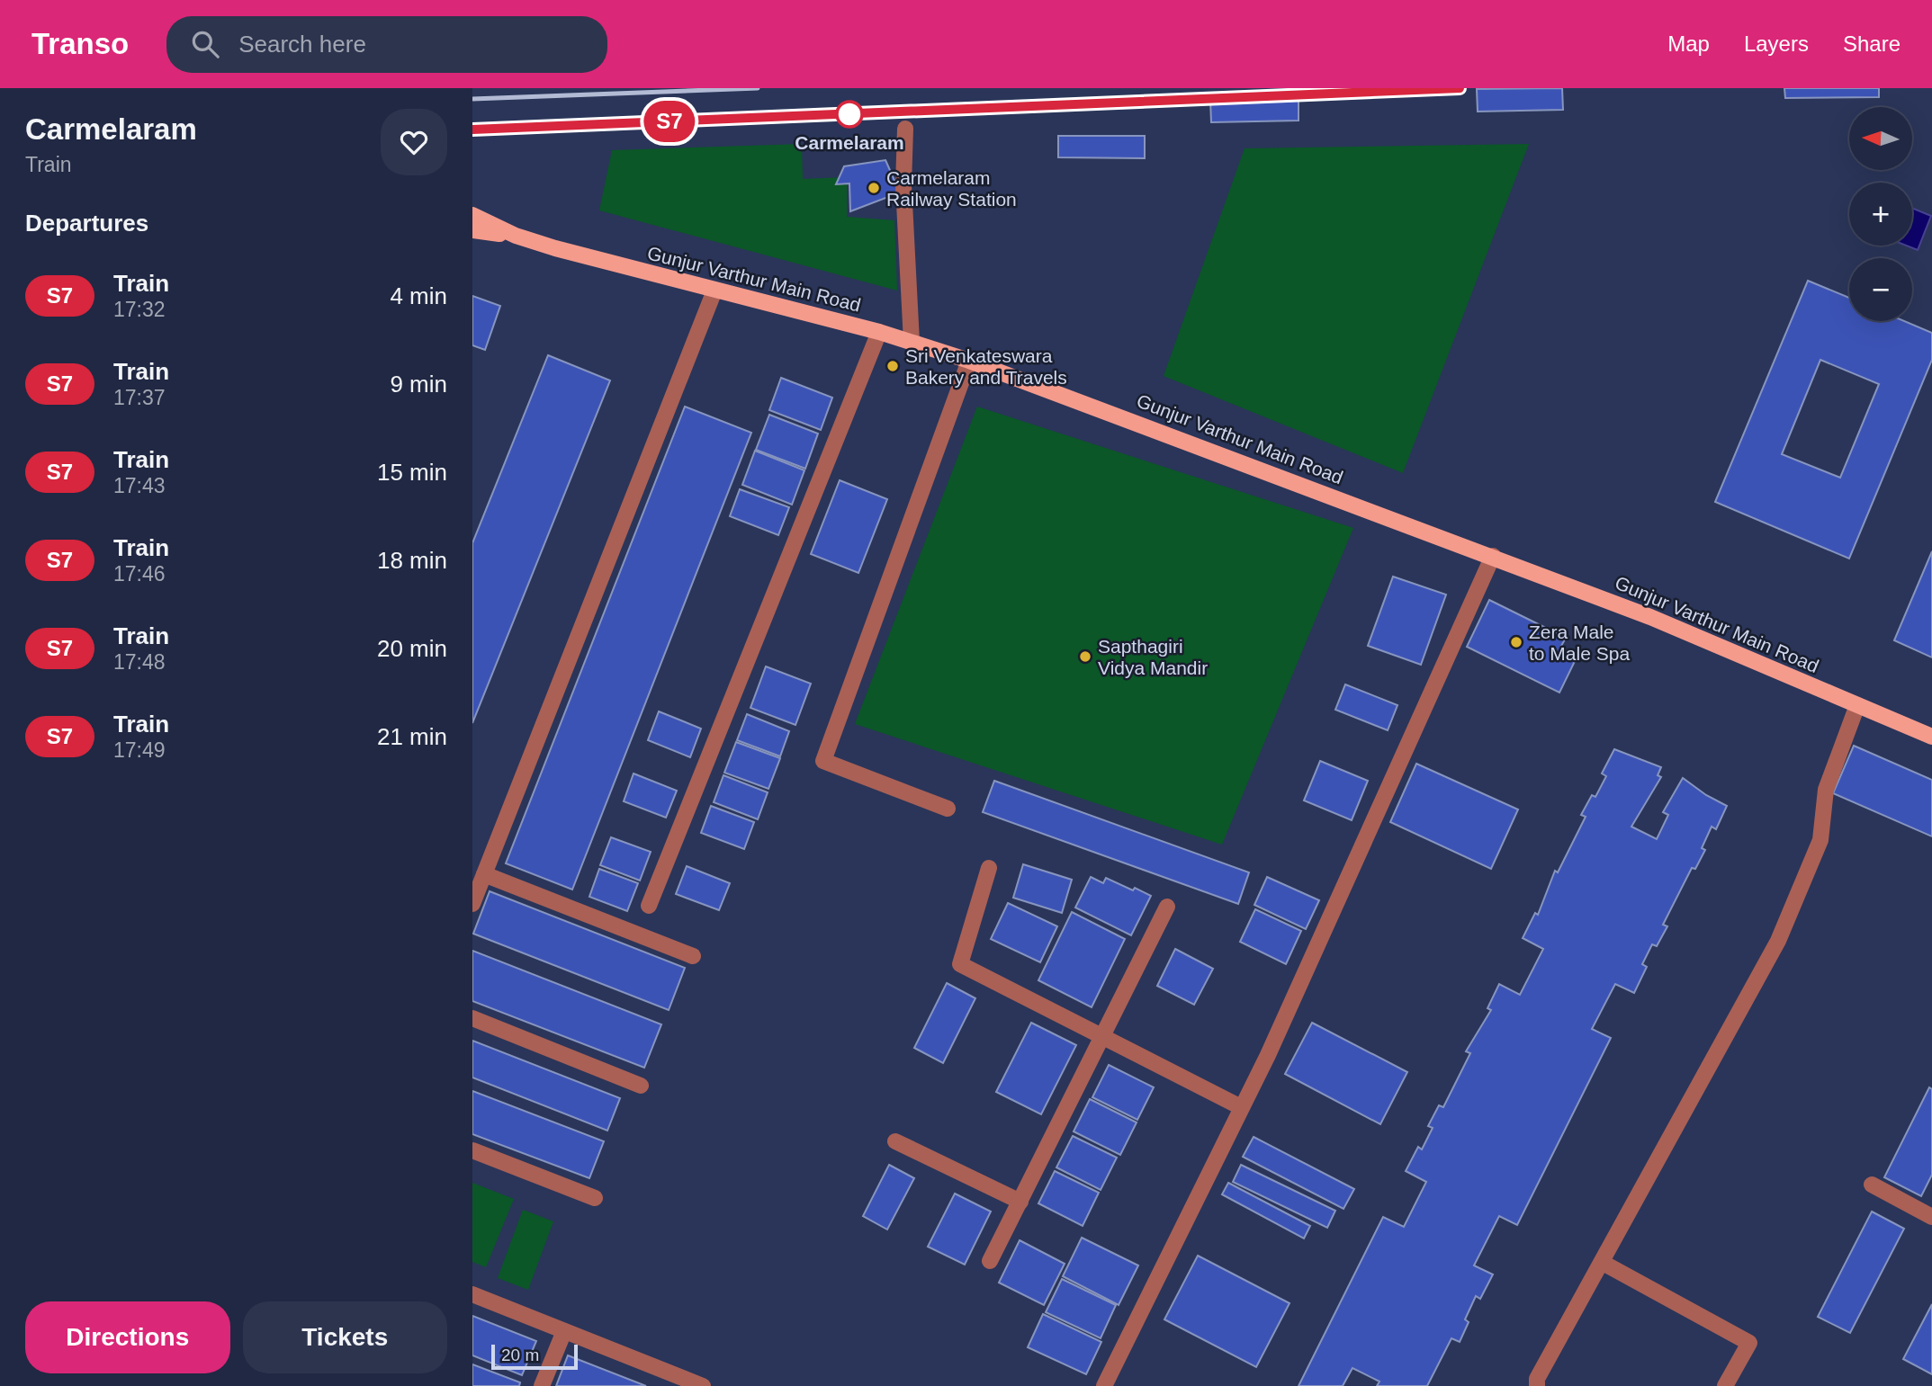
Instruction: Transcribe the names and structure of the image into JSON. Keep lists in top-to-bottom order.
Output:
{
  "streets": {
    "main road": ["Gunjur Varthur Main Road"]
  },
  "places": [
    "Carmelaram",
    "Carmelaram Railway Station",
    "Sri Venkateswara Bakery and Travels",
    "Zera Male to Male Spa",
    "Sapthagiri Vidya Mandir"
  ],
  "scale_bar": "20 m",
  "north": "left",
  "page": {
    "header": "Transo",
    "search": "Search here",
    "nav": ["Map", "Layers", "Share"],
    "heading": [
      ["Carmelaram", "Train"],
      "Departures"
    ],
    "on_map": "S7",
    "map_buttons": ["+", "−"],
    "list": [
      {
        "mark": "S7",
        "name": "Train",
        "note": "17:32",
        "value": "4 min"
      },
      {
        "mark": "S7",
        "name": "Train",
        "note": "17:37",
        "value": "9 min"
      },
      {
        "mark": "S7",
        "name": "Train",
        "note": "17:43",
        "value": "15 min"
      },
      {
        "mark": "S7",
        "name": "Train",
        "note": "17:46",
        "value": "18 min"
      },
      {
        "mark": "S7",
        "name": "Train",
        "note": "17:48",
        "value": "20 min"
      },
      {
        "mark": "S7",
        "name": "Train",
        "note": "17:49",
        "value": "21 min"
      }
    ],
    "buttons": ["Directions", "Tickets"],
    "scale": "20 m"
  }
}
